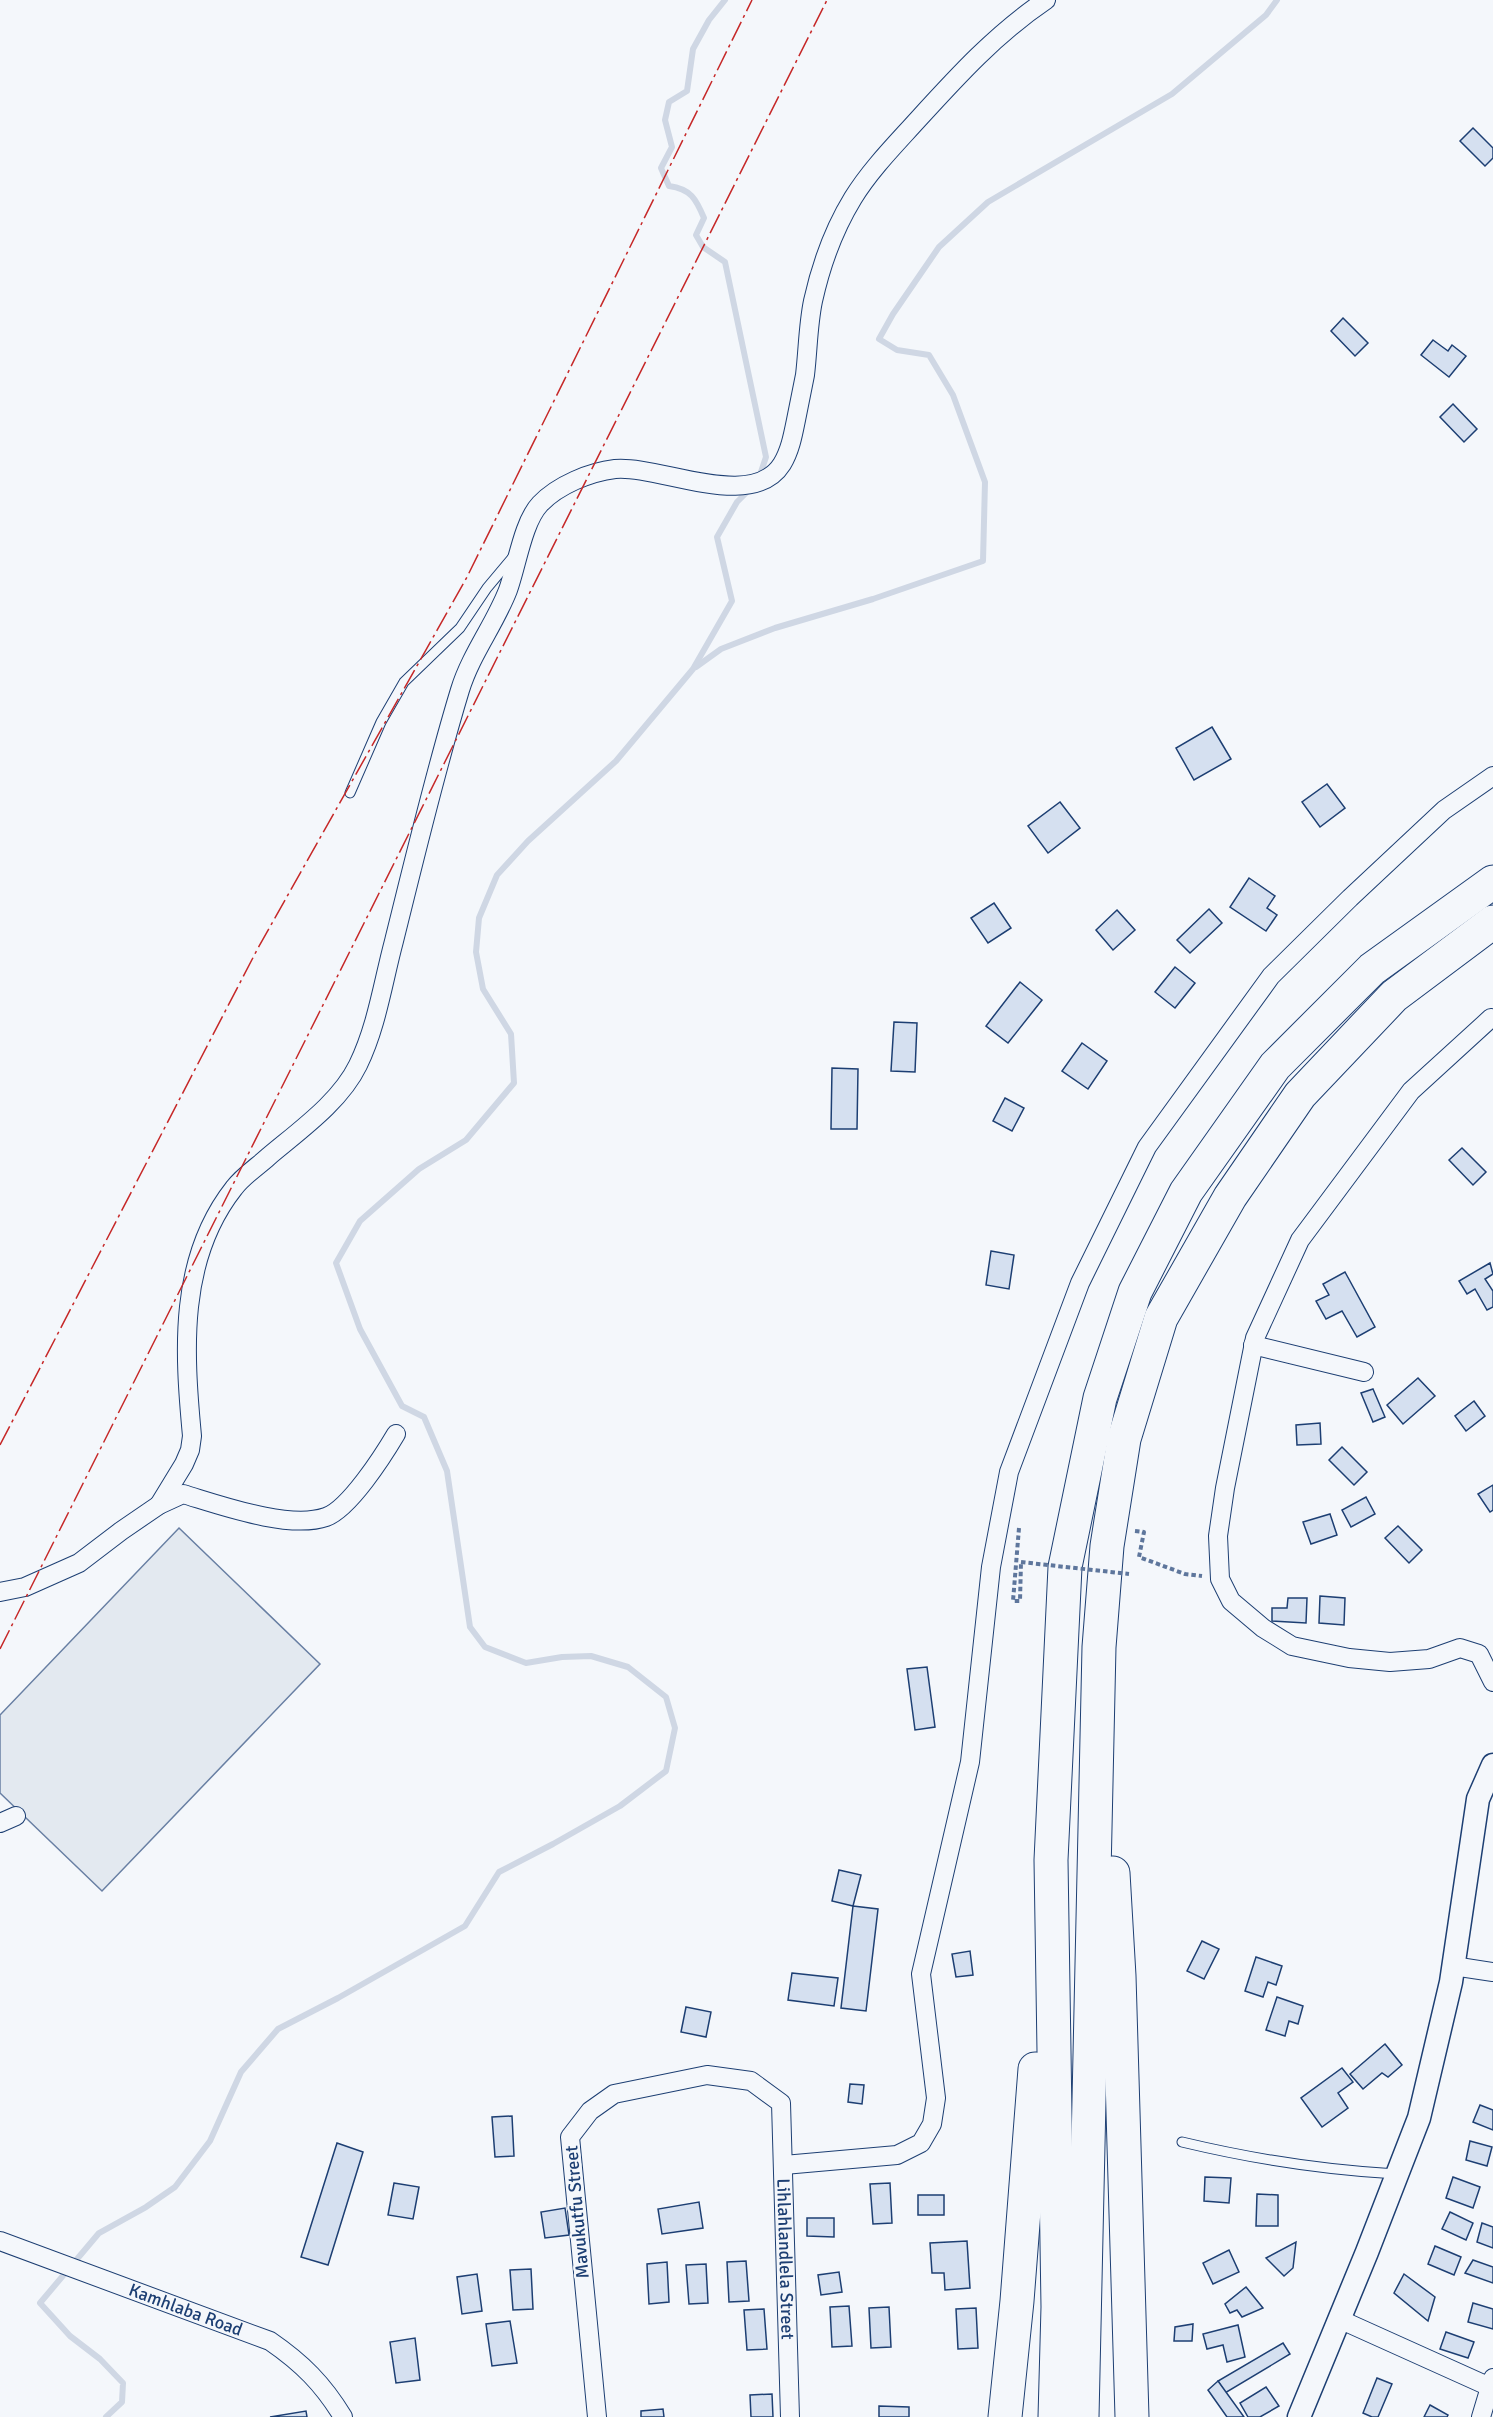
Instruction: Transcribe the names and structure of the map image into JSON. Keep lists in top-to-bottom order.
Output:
{
  "streets": {
    "street": ["Mavukutfu Street", "Lihlahlandlela Street", "Kamhlaba Road"]
  },
  "crossings": [
    ["Mavukutfu Street", "Lihlahlandlela Street"]
  ]
}
